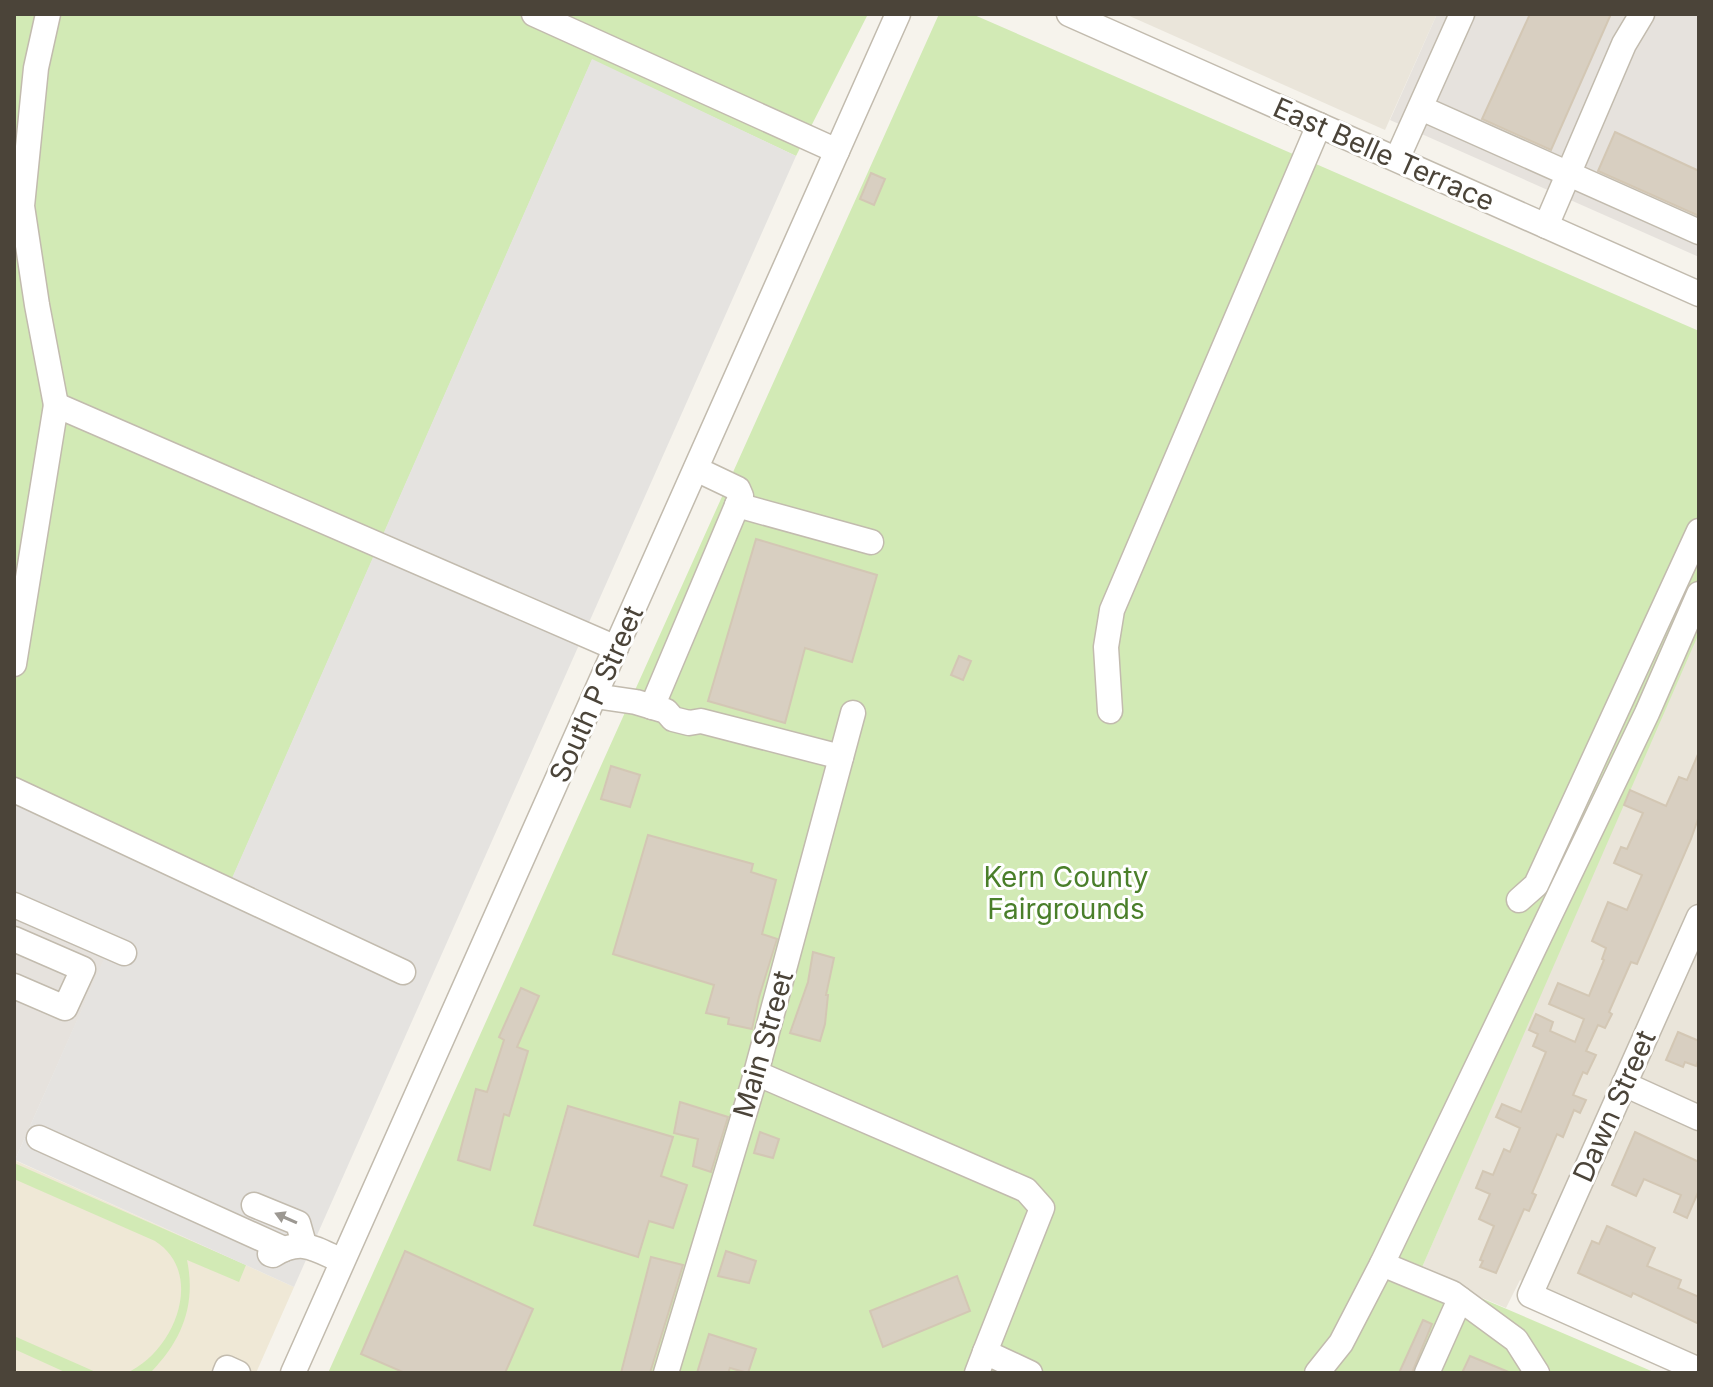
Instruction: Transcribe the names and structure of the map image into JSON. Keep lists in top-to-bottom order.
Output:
{
  "streets": {
    "street": [
      "East Belle Terrace",
      "South P Street",
      "Main Street",
      "Dawn Street"
    ]
  },
  "parks": ["Kern County Fairgrounds"]
}
